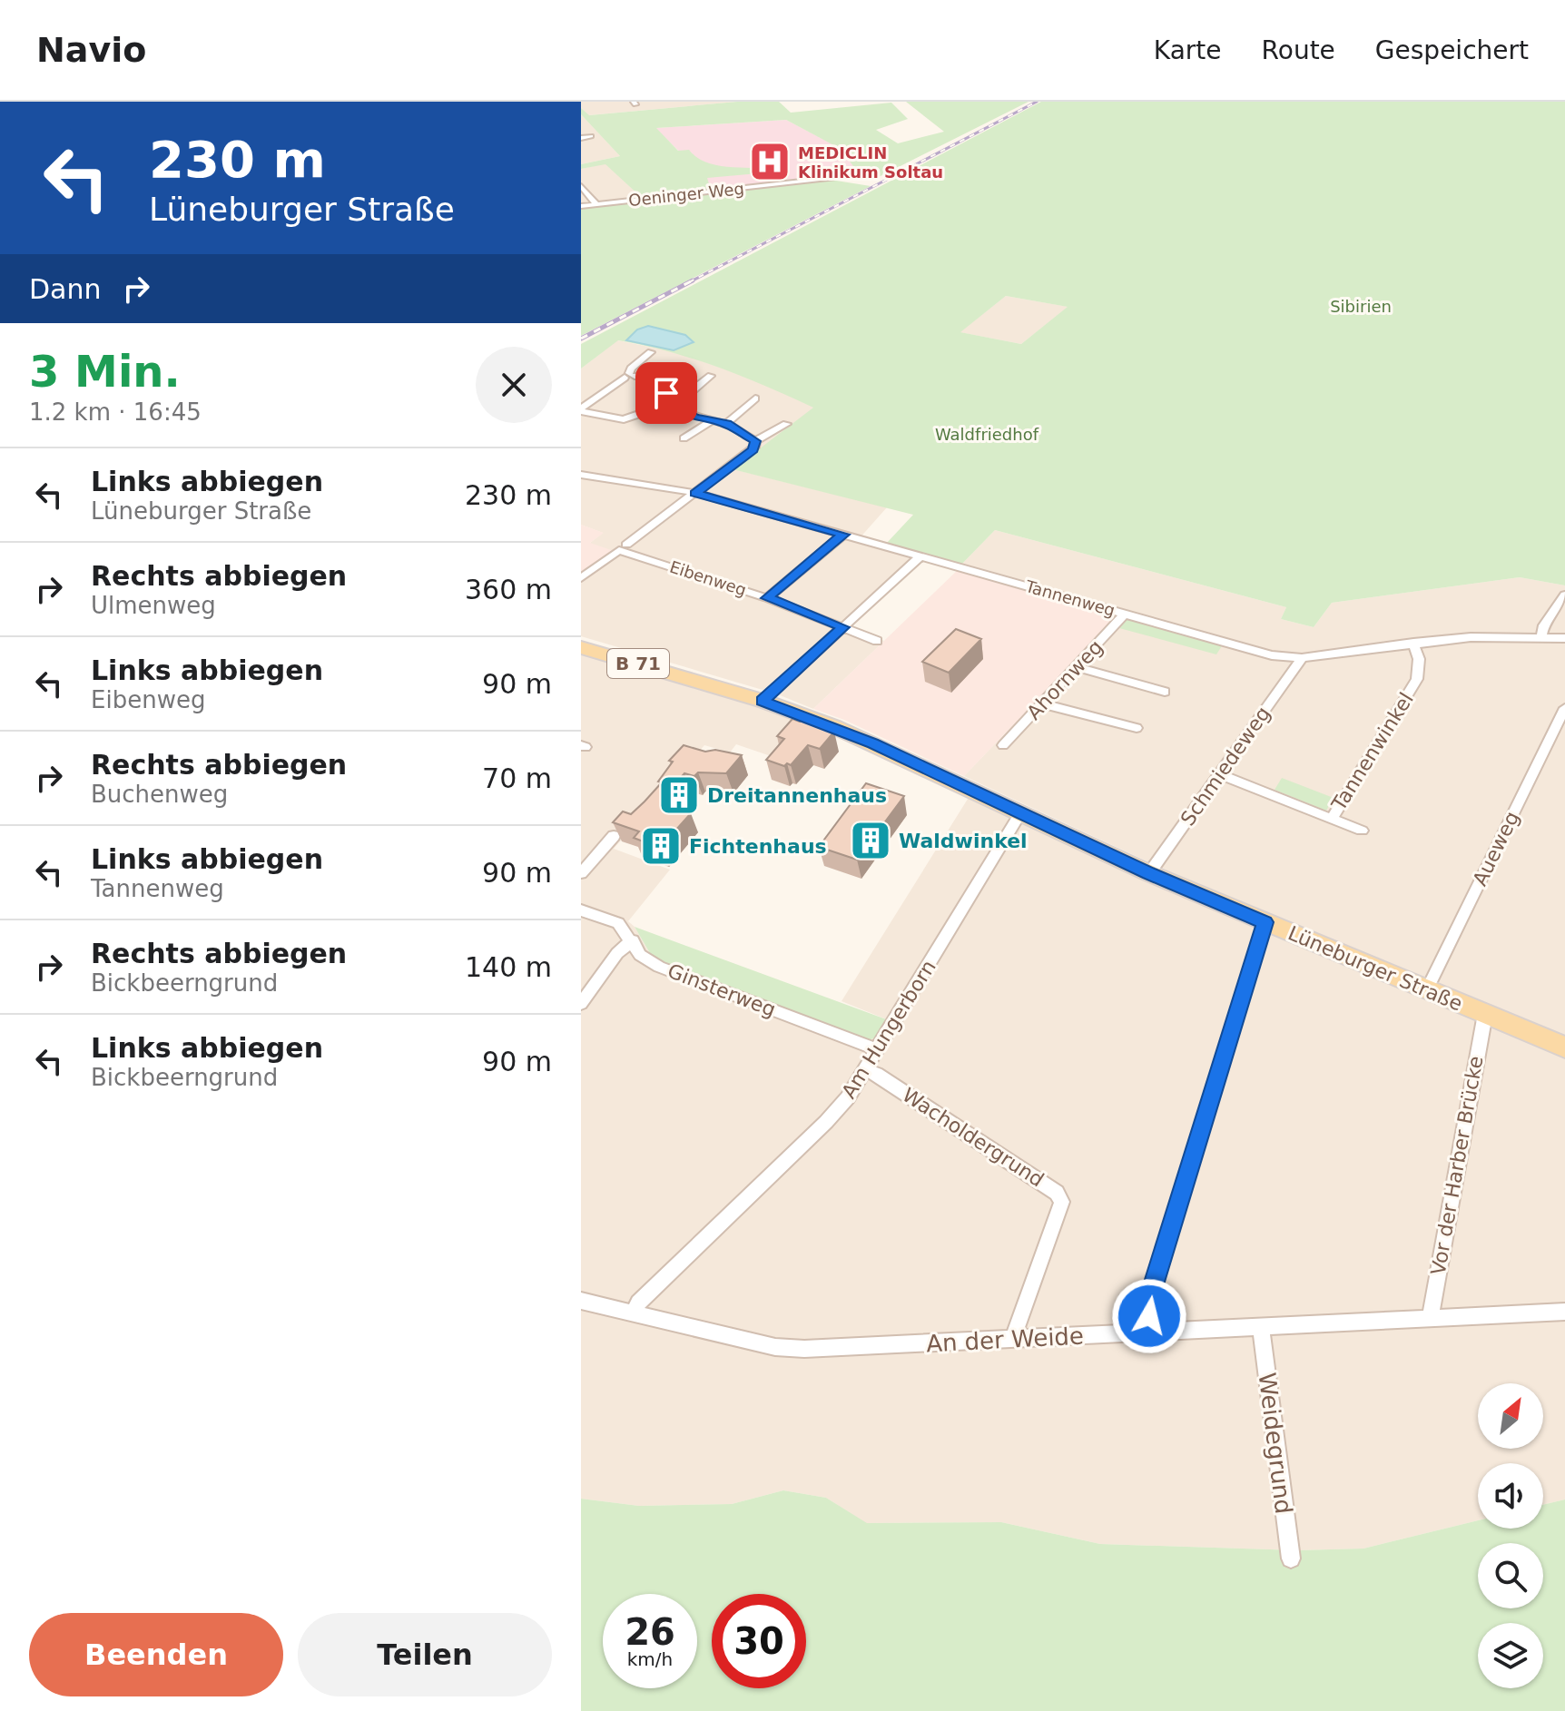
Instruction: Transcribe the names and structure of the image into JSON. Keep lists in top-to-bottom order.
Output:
{
  "streets": {
    "main road": ["B 71", "Lüneburger Straße"],
    "street": [
      "Oeninger Weg",
      "Eibenweg",
      "Tannenweg",
      "Ahornweg",
      "Tannenwinkel",
      "Schmiedeweg",
      "Aueweg",
      "Ginsterweg",
      "Am Hungerborn",
      "Wacholdergrund",
      "Vor der Harber Brücke",
      "An der Weide",
      "Weidegrund"
    ]
  },
  "crossings": [
    ["Tannenweg", "Ahornweg"],
    ["Tannenweg", "Tannenwinkel"],
    ["Tannenweg", "Schmiedeweg"],
    ["Tannenwinkel", "Schmiedeweg"],
    ["Schmiedeweg", "Lüneburger Straße"],
    ["Aueweg", "Lüneburger Straße"],
    ["Lüneburger Straße", "Am Hungerborn"],
    ["Lüneburger Straße", "Vor der Harber Brücke"],
    ["Ginsterweg", "Am Hungerborn"],
    ["Am Hungerborn", "Wacholdergrund"],
    ["Am Hungerborn", "An der Weide"],
    ["Wacholdergrund", "An der Weide"],
    ["Vor der Harber Brücke", "An der Weide"],
    ["An der Weide", "Weidegrund"]
  ],
  "parks": ["Sibirien", "Waldfriedhof"],
  "places": {
    "hospital": ["MEDICLIN Klinikum Soltau"],
    "building": ["Dreitannenhaus", "Waldwinkel", "Fichtenhaus"]
  },
  "north": "top right",
  "page": {
    "header": "Navio",
    "nav": ["Karte", "Route", "Gespeichert"],
    "turn": ["230 m", "Lüneburger Straße"],
    "then": "Dann",
    "heading": ["3 Min.", "1.2 km · 16:45"],
    "list": [
      {
        "name": "Links abbiegen",
        "note": "Lüneburger Straße",
        "value": "230 m"
      },
      {
        "name": "Rechts abbiegen",
        "note": "Ulmenweg",
        "value": "360 m"
      },
      {
        "name": "Links abbiegen",
        "note": "Eibenweg",
        "value": "90 m"
      },
      {
        "name": "Rechts abbiegen",
        "note": "Buchenweg",
        "value": "70 m"
      },
      {
        "name": "Links abbiegen",
        "note": "Tannenweg",
        "value": "90 m"
      },
      {
        "name": "Rechts abbiegen",
        "note": "Bickbeerngrund",
        "value": "140 m"
      },
      {
        "name": "Links abbiegen",
        "note": "Bickbeerngrund",
        "value": "90 m"
      }
    ],
    "speed": "26 km/h",
    "limit": "30",
    "buttons": ["Beenden", "Teilen"]
  }
}
